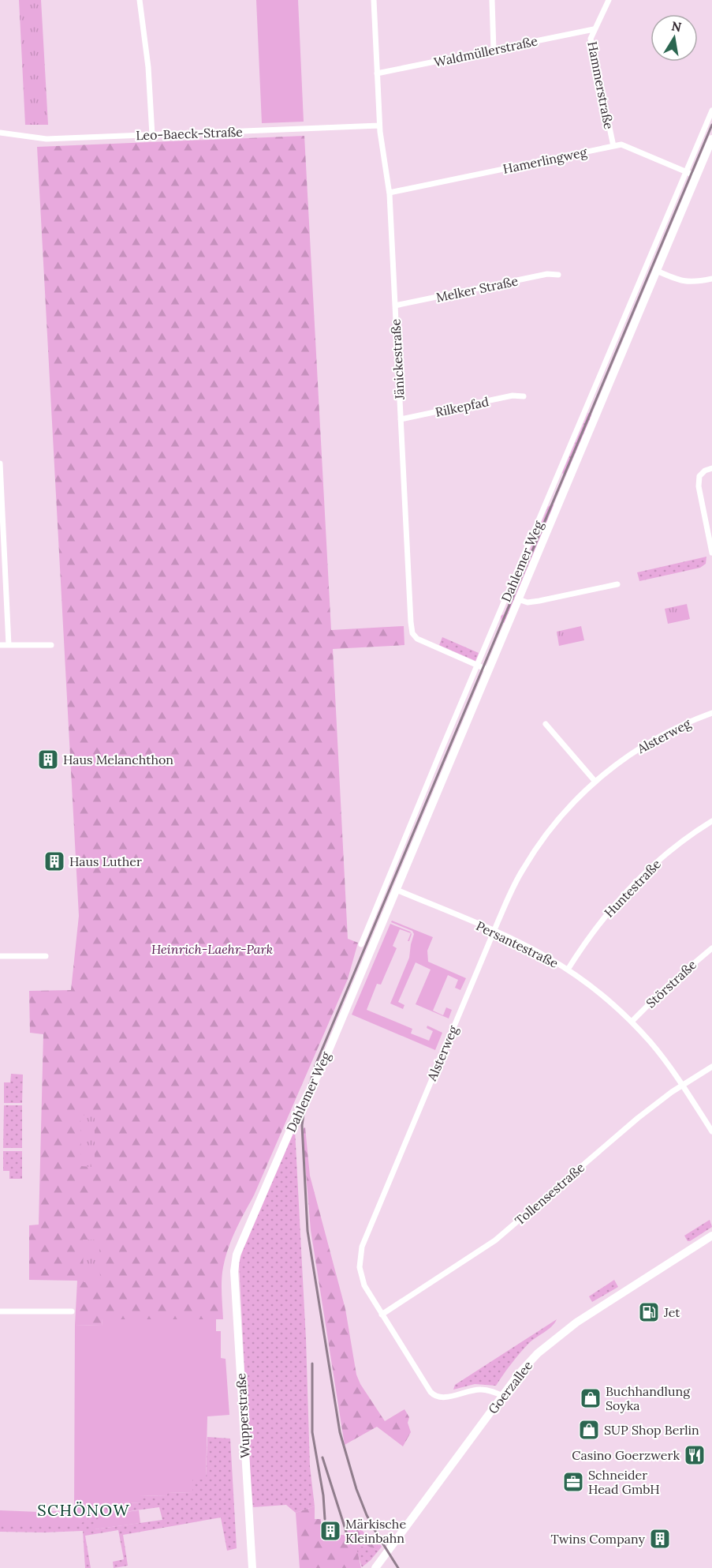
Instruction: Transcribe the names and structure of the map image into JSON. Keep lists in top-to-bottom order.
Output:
{
  "streets": {
    "main road": ["Dahlemer Weg", "Goerzallee", "Wupperstraße"],
    "street": [
      "Waldmüllerstraße",
      "Hammerstraße",
      "Leo-Baeck-Straße",
      "Hamerlingweg",
      "Melker Straße",
      "Jänickestraße",
      "Rilkepfad",
      "Alsterweg",
      "Huntestraße",
      "Persantestraße",
      "Störstraße",
      "Tollensestraße"
    ]
  },
  "crossings": [
    ["Waldmüllerstraße", "Hammerstraße"],
    ["Waldmüllerstraße", "Jänickestraße"],
    ["Hammerstraße", "Hamerlingweg"],
    ["Leo-Baeck-Straße", "Jänickestraße"],
    ["Hamerlingweg", "Jänickestraße"],
    ["Hamerlingweg", "Dahlemer Weg"],
    ["Melker Straße", "Jänickestraße"],
    ["Jänickestraße", "Rilkepfad"],
    ["Jänickestraße", "Dahlemer Weg"],
    ["Dahlemer Weg", "Persantestraße"],
    ["Dahlemer Weg", "Wupperstraße"],
    ["Alsterweg", "Persantestraße"],
    ["Alsterweg", "Tollensestraße"],
    ["Alsterweg", "Goerzallee"],
    ["Huntestraße", "Persantestraße"],
    ["Persantestraße", "Störstraße"],
    ["Persantestraße", "Tollensestraße"]
  ],
  "districts": ["SCHÖNOW"],
  "parks": ["Heinrich-Laehr-Park"],
  "places": {
    "building": [
      "Haus Melanchthon",
      "Haus Luther",
      "Märkische Kleinbahn",
      "Twins Company"
    ],
    "fuel station": ["Jet"],
    "shop": ["Buchhandlung Soyka", "SUP Shop Berlin"],
    "restaurant": ["Casino Goerzwerk"],
    "office": ["Schneider Head GmbH"]
  },
  "north": "top"
}
